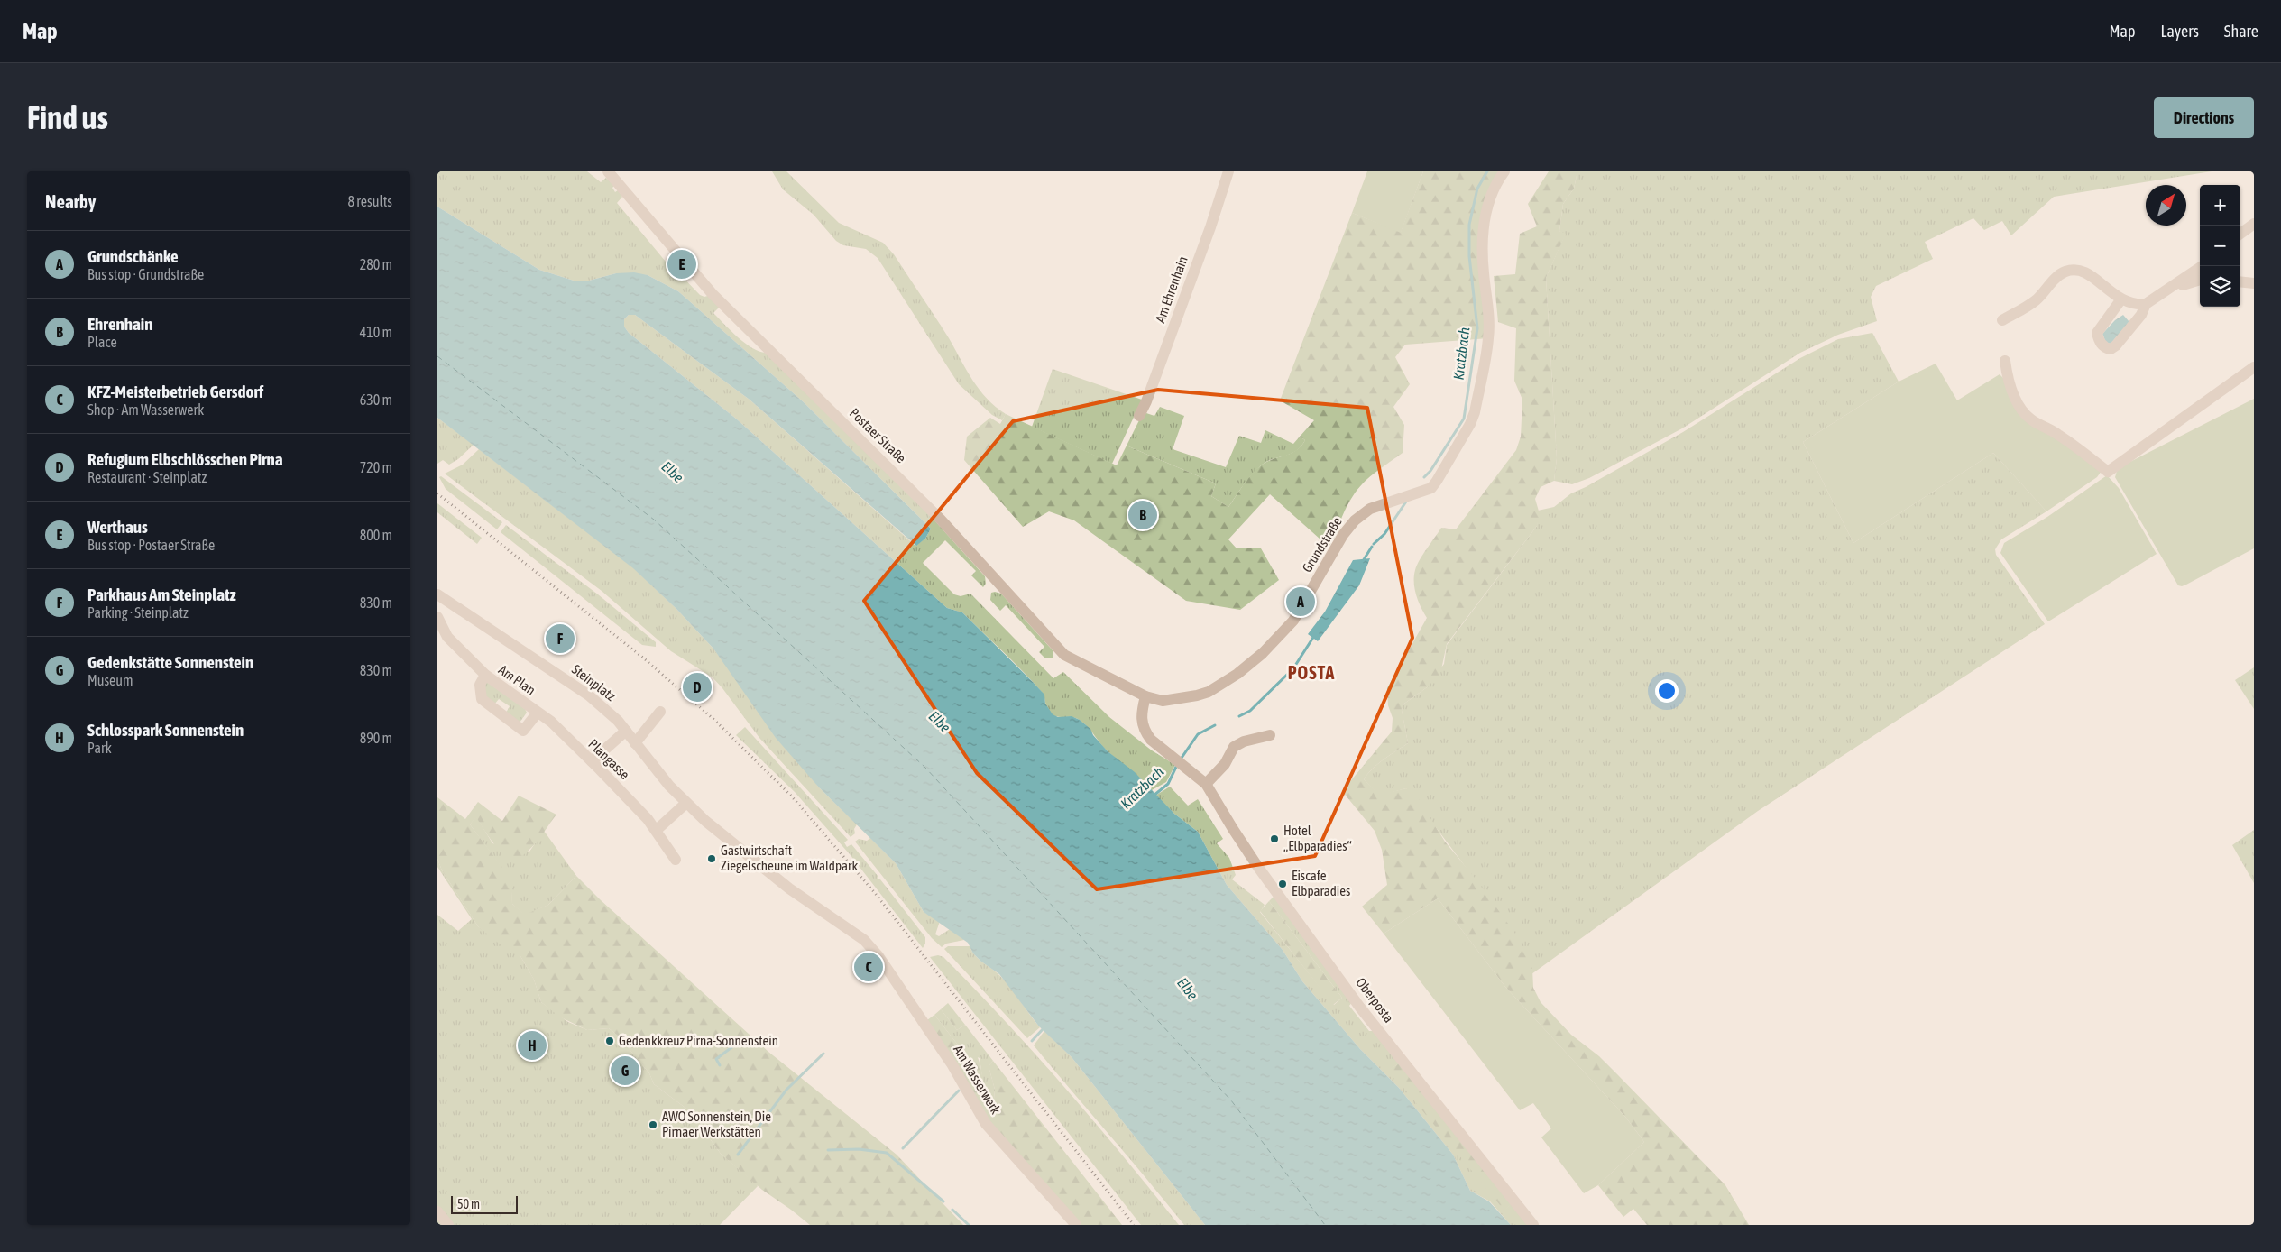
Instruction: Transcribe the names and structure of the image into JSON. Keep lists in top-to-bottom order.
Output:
{
  "streets": {
    "street": [
      "Am Ehrenhain",
      "Postaer Straße",
      "Grundstraße",
      "Am Plan",
      "Steinplatz",
      "Plangasse",
      "Oberposta",
      "Am Wasserwerk"
    ]
  },
  "crossings": [
    ["Postaer Straße", "Grundstraße"],
    ["Postaer Straße", "Oberposta"],
    ["Am Plan", "Plangasse"],
    ["Steinplatz", "Am Wasserwerk"]
  ],
  "districts": ["POSTA"],
  "water": ["Kratzbach", "Elbe"],
  "places": [
    "Hotel „Elbparadies“",
    "Gastwirtschaft Ziegelscheune im Waldpark",
    "Eiscafe Elbparadies",
    "Gedenkkreuz Pirna-Sonnenstein",
    "AWO Sonnenstein, Die Pirnaer Werkstätten"
  ],
  "scale_bar": "50 m",
  "north": "top right",
  "page": {
    "header": "Map",
    "nav": ["Map", "Layers", "Share"],
    "buttons": "Directions",
    "title": "Find us",
    "heading": ["Nearby", "8 results"],
    "map_buttons": ["+", "−"],
    "list": [
      {
        "mark": "A",
        "name": "Grundschänke",
        "note": "Bus stop · Grundstraße",
        "value": "280 m"
      },
      {
        "mark": "B",
        "name": "Ehrenhain",
        "note": "Place",
        "value": "410 m"
      },
      {
        "mark": "C",
        "name": "KFZ-Meisterbetrieb Gersdorf",
        "note": "Shop · Am Wasserwerk",
        "value": "630 m"
      },
      {
        "mark": "D",
        "name": "Refugium Elbschlösschen Pirna",
        "note": "Restaurant · Steinplatz",
        "value": "720 m"
      },
      {
        "mark": "E",
        "name": "Werthaus",
        "note": "Bus stop · Postaer Straße",
        "value": "800 m"
      },
      {
        "mark": "F",
        "name": "Parkhaus Am Steinplatz",
        "note": "Parking · Steinplatz",
        "value": "830 m"
      },
      {
        "mark": "G",
        "name": "Gedenkstätte Sonnenstein",
        "note": "Museum",
        "value": "830 m"
      },
      {
        "mark": "H",
        "name": "Schlosspark Sonnenstein",
        "note": "Park",
        "value": "890 m"
      }
    ],
    "pins": [
      "E",
      "B",
      "A",
      "F",
      "D",
      "C",
      "H",
      "G"
    ],
    "scale": "50 m"
  }
}
